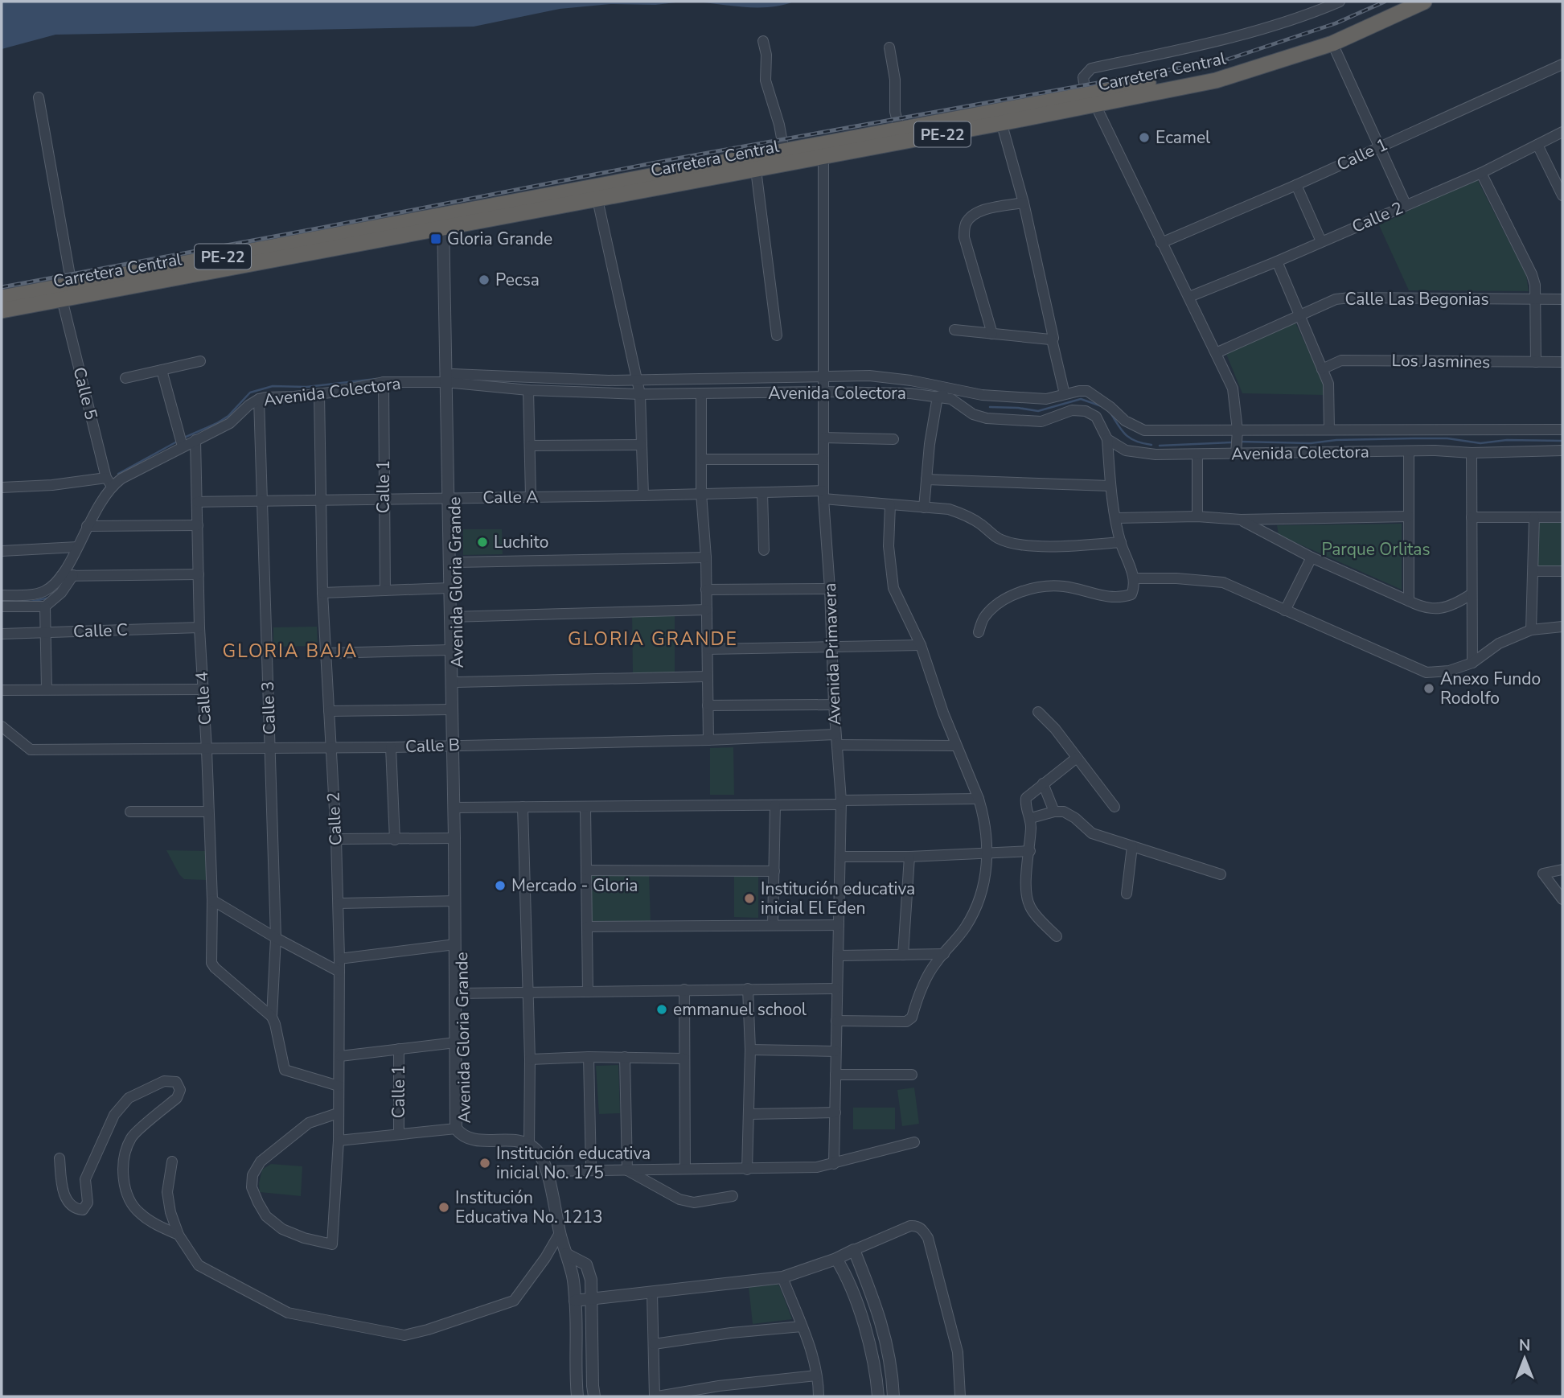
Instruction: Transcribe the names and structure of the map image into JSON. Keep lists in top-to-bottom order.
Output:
{
  "streets": {
    "highway": ["Carretera Central", "PE-22"],
    "street": [
      "Calle 1",
      "Calle 2",
      "Calle Las Begonias",
      "Los Jasmines",
      "Avenida Colectora",
      "Calle 5",
      "Calle A",
      "Avenida Gloria Grande",
      "Calle C",
      "Avenida Primavera",
      "Calle 4",
      "Calle 3",
      "Calle B"
    ]
  },
  "crossings": [
    ["Carretera Central", "Calle 5"],
    ["Carretera Central", "Avenida Gloria Grande"],
    ["Carretera Central", "Avenida Primavera"],
    ["Calle 1", "Avenida Colectora"],
    ["Calle 1", "Calle A"],
    ["Calle 2", "Avenida Colectora"],
    ["Calle 2", "Calle A"],
    ["Calle 2", "Calle 3"],
    ["Calle 2", "Calle B"],
    ["Avenida Colectora", "Calle 5"],
    ["Avenida Colectora", "Avenida Gloria Grande"],
    ["Avenida Colectora", "Avenida Primavera"],
    ["Avenida Colectora", "Calle 4"],
    ["Avenida Colectora", "Calle 3"],
    ["Calle A", "Avenida Gloria Grande"],
    ["Calle A", "Avenida Primavera"],
    ["Calle A", "Calle 4"],
    ["Calle A", "Calle 3"],
    ["Avenida Gloria Grande", "Calle B"],
    ["Calle C", "Calle 4"],
    ["Avenida Primavera", "Calle B"],
    ["Calle 4", "Calle 3"],
    ["Calle 4", "Calle B"],
    ["Calle 3", "Calle B"]
  ],
  "districts": ["GLORIA GRANDE", "GLORIA BAJA"],
  "parks": ["Parque Orlitas"],
  "places": {
    "other": [
      "Ecamel",
      "Pecsa",
      "Luchito",
      "Anexo Fundo Rodolfo",
      "Mercado - Gloria",
      "Institución educativa inicial El Eden",
      "emmanuel school",
      "Institución educativa inicial No. 175",
      "Institución Educativa No. 1213"
    ],
    "transit": ["Gloria Grande"]
  },
  "north": "top"
}
